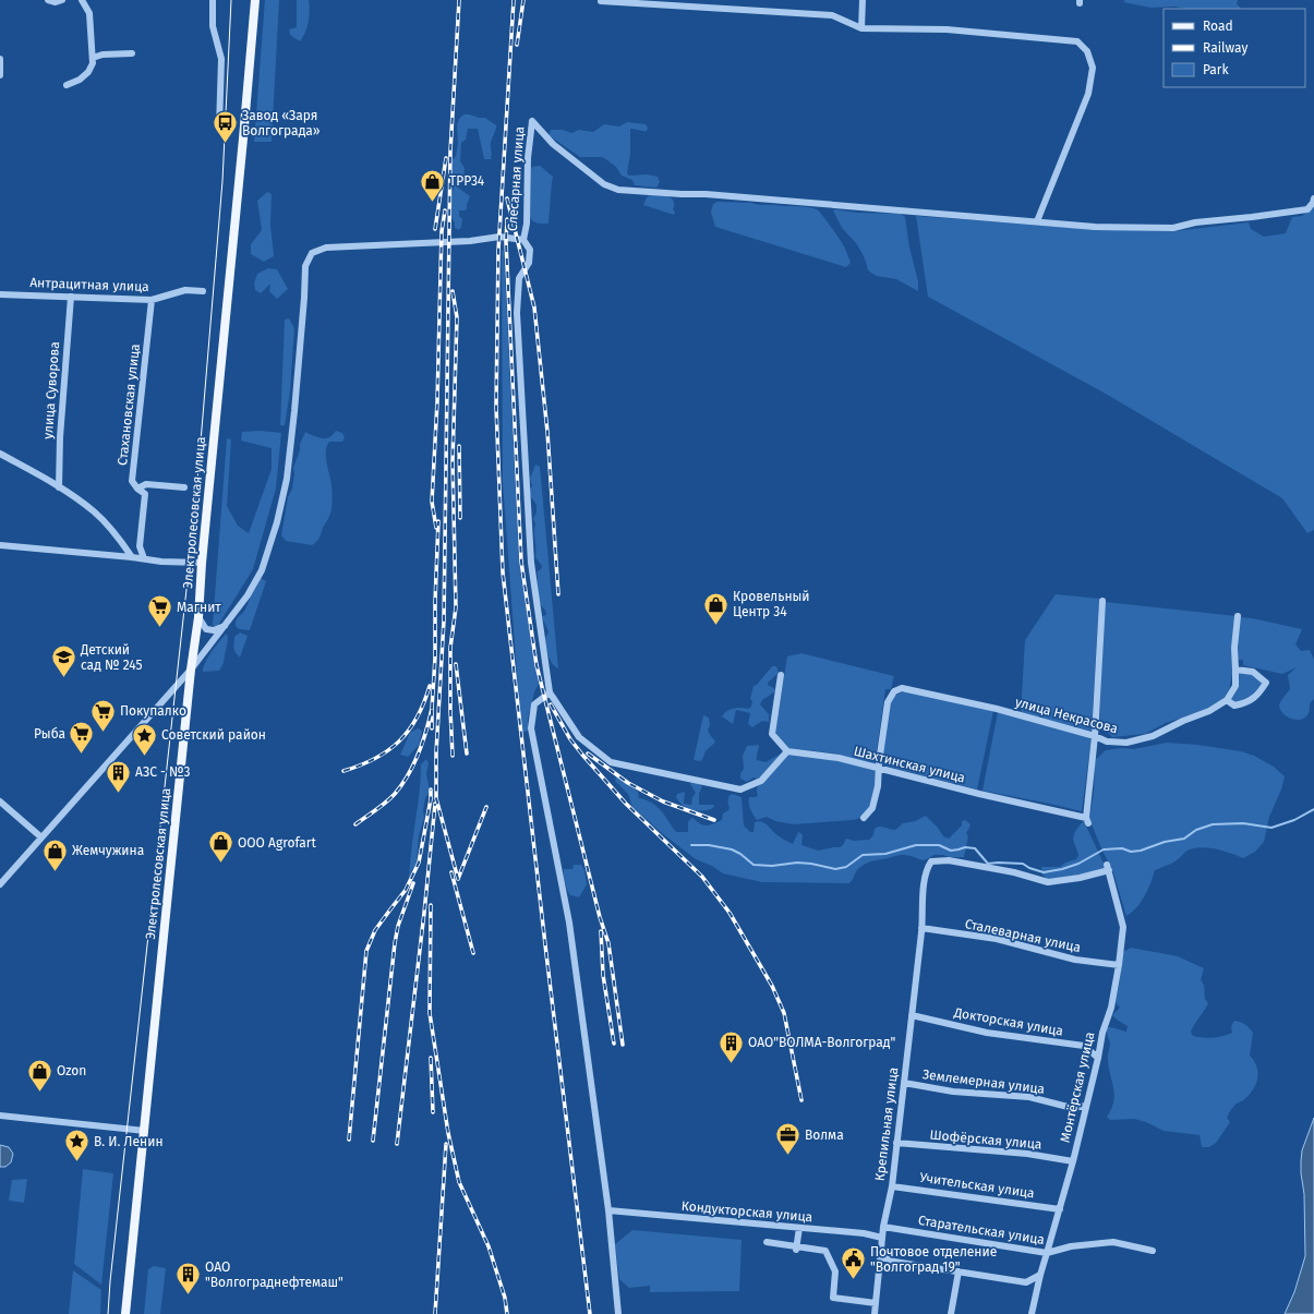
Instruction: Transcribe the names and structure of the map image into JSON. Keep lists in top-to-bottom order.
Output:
{
  "streets": {
    "main road": ["Электролесовская улица"],
    "street": [
      "Слесарная улица",
      "Антрацитная улица",
      "улица Суворова",
      "Стахановская улица",
      "улица Некрасова",
      "Шахтинская улица",
      "Сталеварная улица",
      "Докторская улица",
      "Землемерная улица",
      "Монтёрская улица",
      "Крепильная улица",
      "Шофёрская улица",
      "Учительская улица",
      "Кондукторская улица",
      "Старательская улица"
    ]
  },
  "crossings": [
    ["Антрацитная улица", "улица Суворова"],
    ["Антрацитная улица", "Стахановская улица"],
    ["улица Некрасова", "Шахтинская улица"],
    ["Сталеварная улица", "Монтёрская улица"],
    ["Сталеварная улица", "Крепильная улица"],
    ["Докторская улица", "Монтёрская улица"],
    ["Докторская улица", "Крепильная улица"],
    ["Землемерная улица", "Монтёрская улица"],
    ["Землемерная улица", "Крепильная улица"],
    ["Монтёрская улица", "Крепильная улица"],
    ["Монтёрская улица", "Шофёрская улица"],
    ["Монтёрская улица", "Учительская улица"],
    ["Монтёрская улица", "Старательская улица"],
    ["Крепильная улица", "Шофёрская улица"],
    ["Крепильная улица", "Учительская улица"],
    ["Крепильная улица", "Кондукторская улица"],
    ["Крепильная улица", "Старательская улица"]
  ],
  "places": {
    "bus stop": ["Завод «Заря Волгограда»"],
    "shop": [
      "TPP34",
      "Кровельный Центр 34",
      "OOO Agrofart",
      "Жемчужина",
      "Ozon"
    ],
    "supermarket": ["Магнит", "Покупалко", "Рыба"],
    "school or university": ["Детский сад № 245"],
    "place": ["Советский район", "В. И. Ленин"],
    "building": ["АЗС - №3", "ОАО\"ВОЛМА-Волгоград\"", "ОАО \"Волгограднефтемаш\""],
    "office": ["Волма"],
    "public building": ["Почтовое отделение \"Волгоград 19\""]
  },
  "legend": ["Road", "Railway", "Park"]
}
